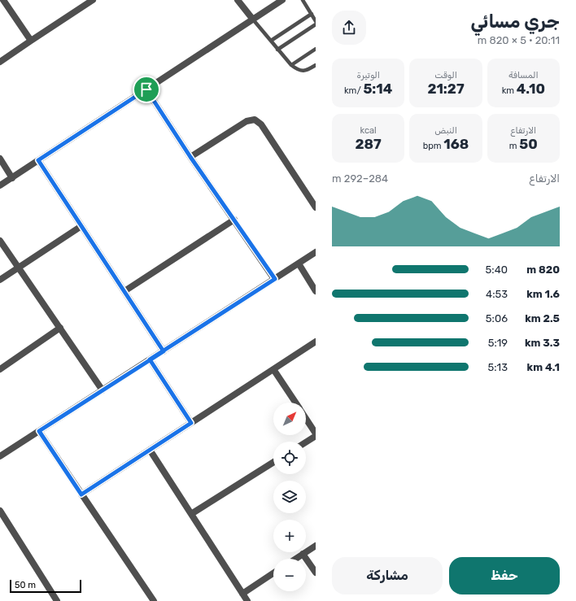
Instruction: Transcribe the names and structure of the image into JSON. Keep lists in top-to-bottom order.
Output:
{
  "scale_bar": "50 m",
  "north": "top right",
  "page": {
    "heading": ["جري مسائي", "20:11 · 5 × 820 m"],
    "stats": [
      ["المسافة", "4.10 km"],
      ["الوقت", "21:27"],
      ["الوتيرة", "5:14 /km"],
      ["الارتفاع", "50 m"],
      ["النبض", "168 bpm"],
      ["kcal", "287"]
    ],
    "chart": ["الارتفاع", "284–292 m"],
    "list": [
      {
        "name": "820 m",
        "note": "5:40"
      },
      {
        "name": "1.6 km",
        "note": "4:53"
      },
      {
        "name": "2.5 km",
        "note": "5:06"
      },
      {
        "name": "3.3 km",
        "note": "5:19"
      },
      {
        "name": "4.1 km",
        "note": "5:13"
      }
    ],
    "map_buttons": ["+", "−"],
    "buttons": ["حفظ", "مشاركة"],
    "scale": "50 m"
  }
}
